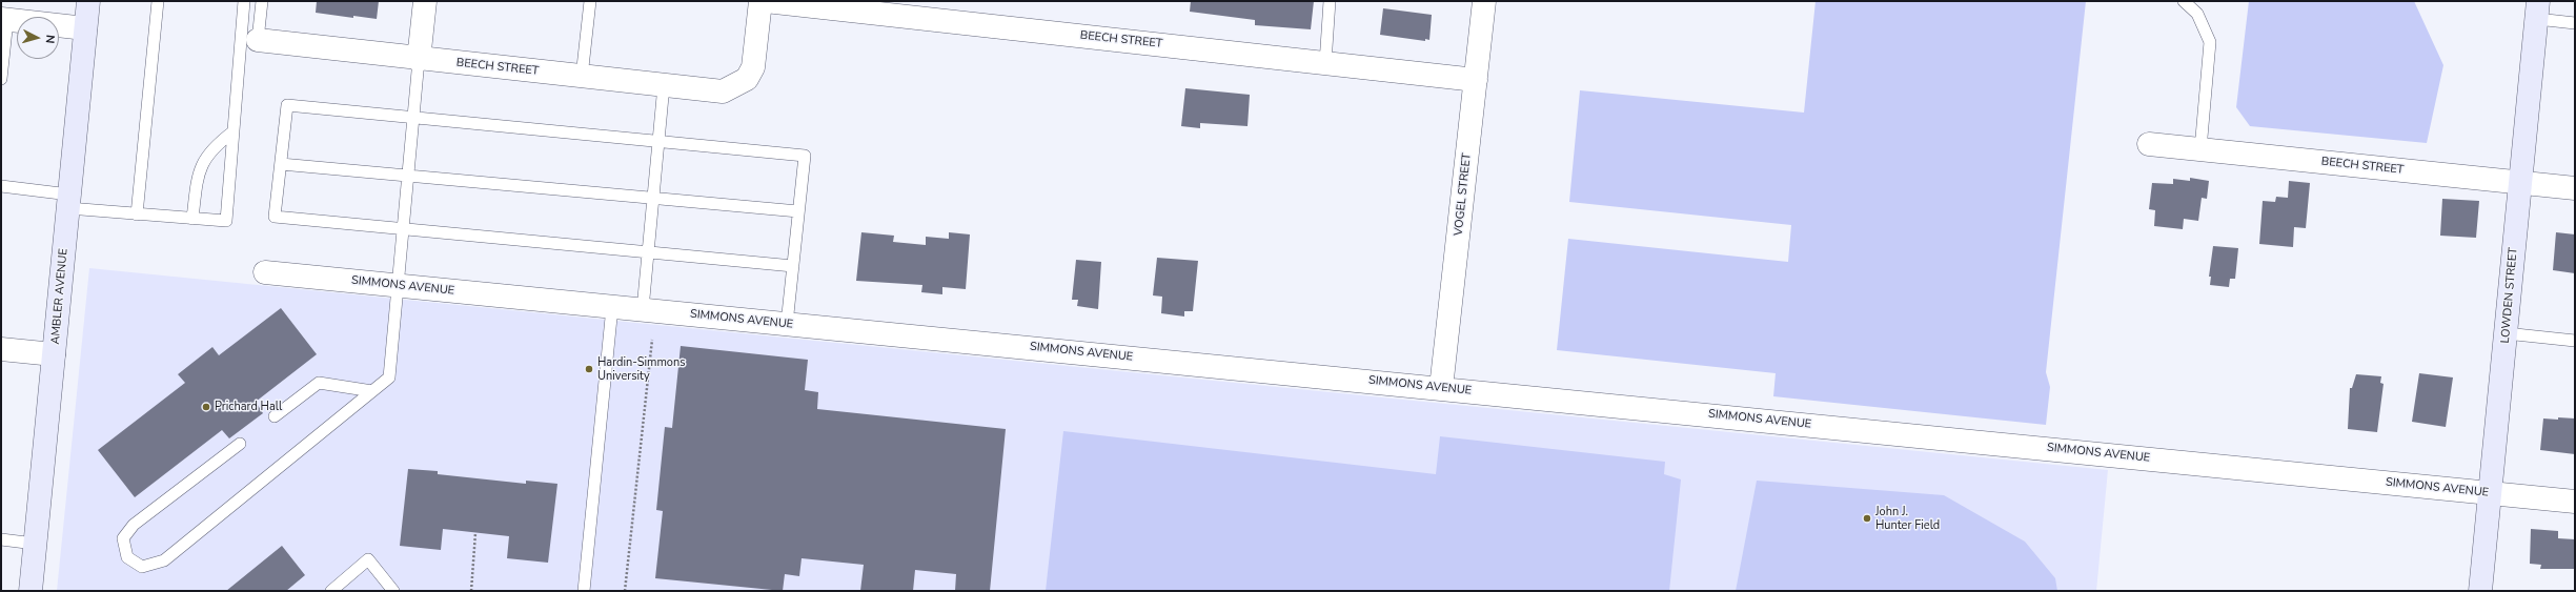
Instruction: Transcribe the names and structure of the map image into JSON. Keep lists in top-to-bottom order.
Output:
{
  "streets": {
    "main road": ["LOWDEN STREET", "AMBLER AVENUE"],
    "street": ["BEECH STREET", "VOGEL STREET", "SIMMONS AVENUE"]
  },
  "crossings": [
    ["BEECH STREET", "VOGEL STREET"],
    ["BEECH STREET", "LOWDEN STREET"],
    ["VOGEL STREET", "SIMMONS AVENUE"],
    ["SIMMONS AVENUE", "LOWDEN STREET"]
  ],
  "places": ["Hardin-Simmons University", "Prichard Hall", "John J. Hunter Field"],
  "north": "right"
}
